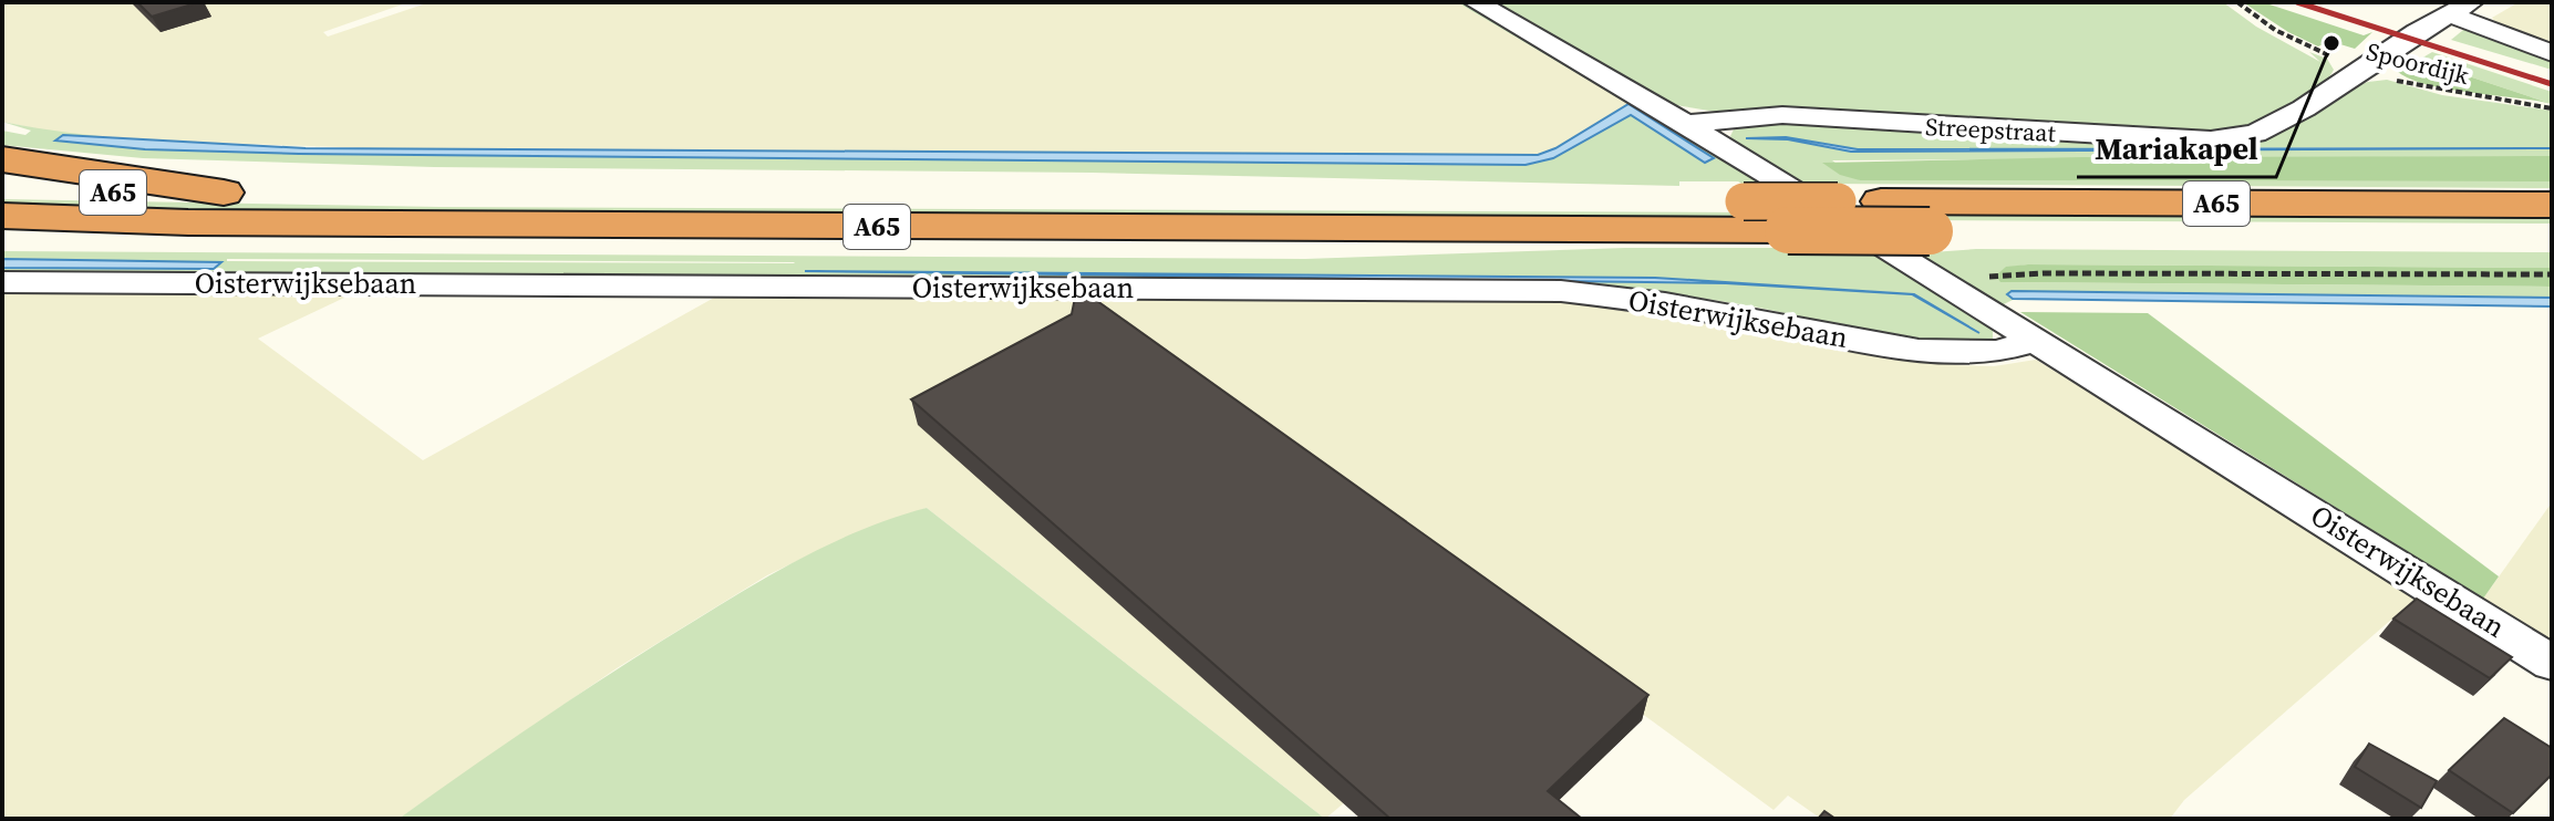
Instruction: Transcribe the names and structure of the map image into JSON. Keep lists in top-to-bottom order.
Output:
{
  "streets": {
    "highway": ["A65"],
    "street": ["Streepstraat", "Oisterwijksebaan"],
    "path": ["Spoordijk"]
  },
  "crossings": [
    ["Spoordijk", "Streepstraat"],
    ["Streepstraat", "Oisterwijksebaan"]
  ],
  "places": ["Mariakapel"]
}
